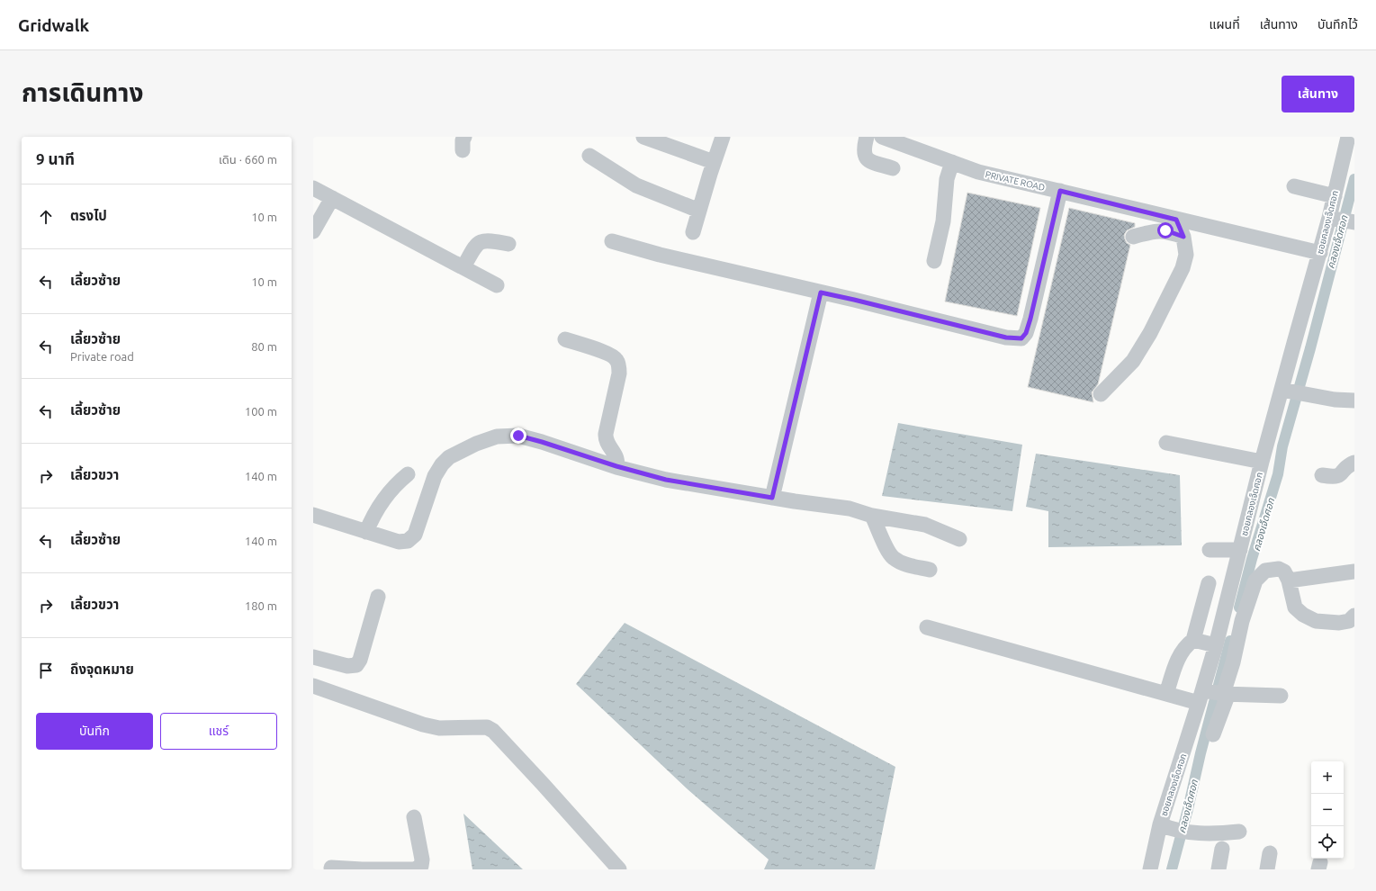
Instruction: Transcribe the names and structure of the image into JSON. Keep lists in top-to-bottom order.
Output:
{
  "streets": {
    "street": ["PRIVATE ROAD", "ซอยคลองเจ็ดศอก"]
  },
  "crossings": [
    ["PRIVATE ROAD", "ซอยคลองเจ็ดศอก"]
  ],
  "water": ["คลองเจ็ดศอก"],
  "page": {
    "header": "Gridwalk",
    "nav": ["แผนที่", "เส้นทาง", "บันทึกไว้"],
    "title": "การเดินทาง",
    "buttons": [
      "เส้นทาง",
      ["บันทึก", "แชร์"]
    ],
    "heading": ["9 นาที", "เดิน · 660 m"],
    "list": [
      ["ตรงไป", "10 m"],
      ["เลี้ยวซ้าย", "10 m"],
      ["เลี้ยวซ้าย", "Private road", "80 m"],
      ["เลี้ยวซ้าย", "100 m"],
      ["เลี้ยวขวา", "140 m"],
      ["เลี้ยวซ้าย", "140 m"],
      ["เลี้ยวขวา", "180 m"],
      "ถึงจุดหมาย"
    ],
    "map_buttons": ["+", "−"]
  }
}
